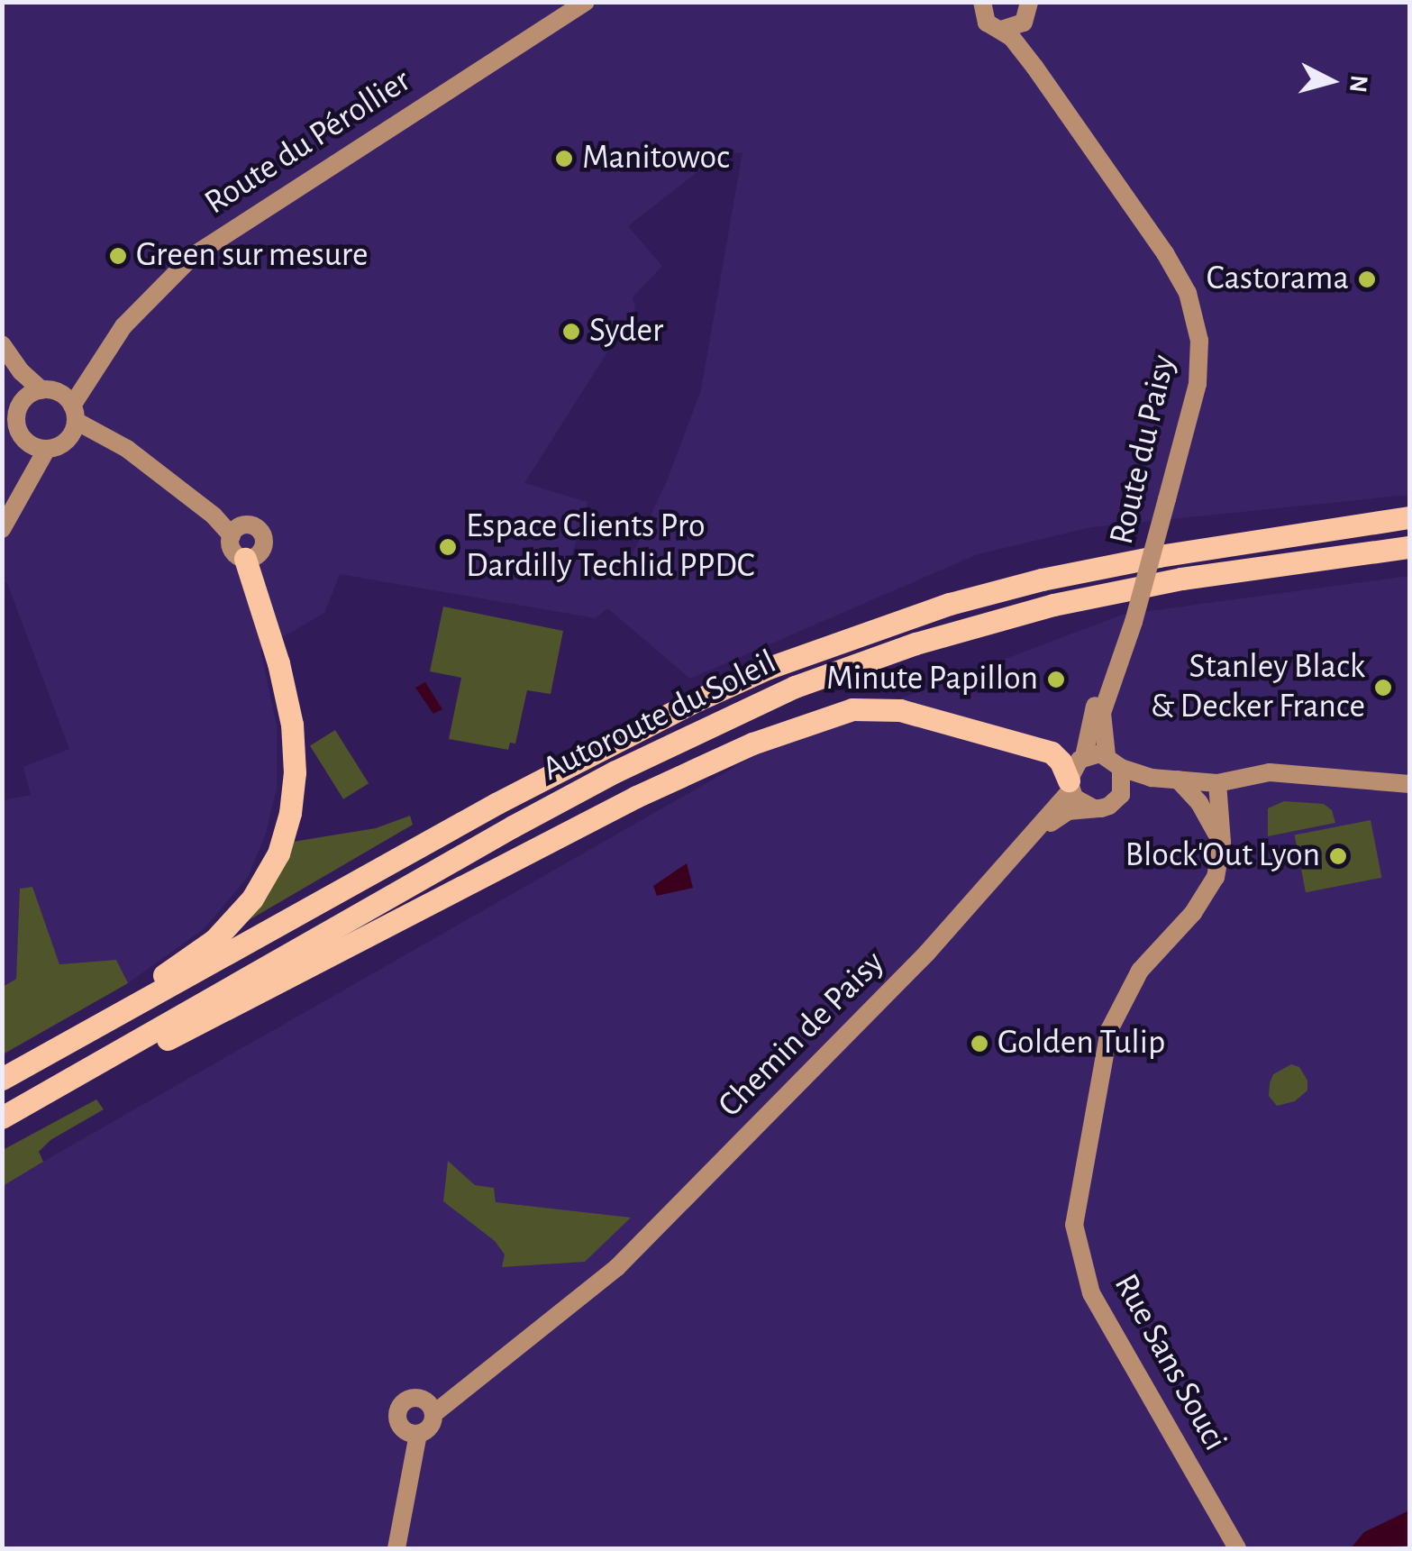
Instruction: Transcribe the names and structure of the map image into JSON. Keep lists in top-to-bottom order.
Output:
{
  "streets": {
    "highway": ["Autoroute du Soleil"],
    "main road": [
      "Route du Pérollier",
      "Route du Paisy",
      "Chemin de Paisy",
      "Rue Sans Souci"
    ]
  },
  "crossings": [
    ["Route du Paisy", "Chemin de Paisy"]
  ],
  "places": [
    "Manitowoc",
    "Green sur mesure",
    "Castorama",
    "Syder",
    "Espace Clients Pro Dardilly Techlid PPDC",
    "Minute Papillon",
    "Stanley Black & Decker France",
    "Block'Out Lyon",
    "Golden Tulip"
  ],
  "north": "right"
}
